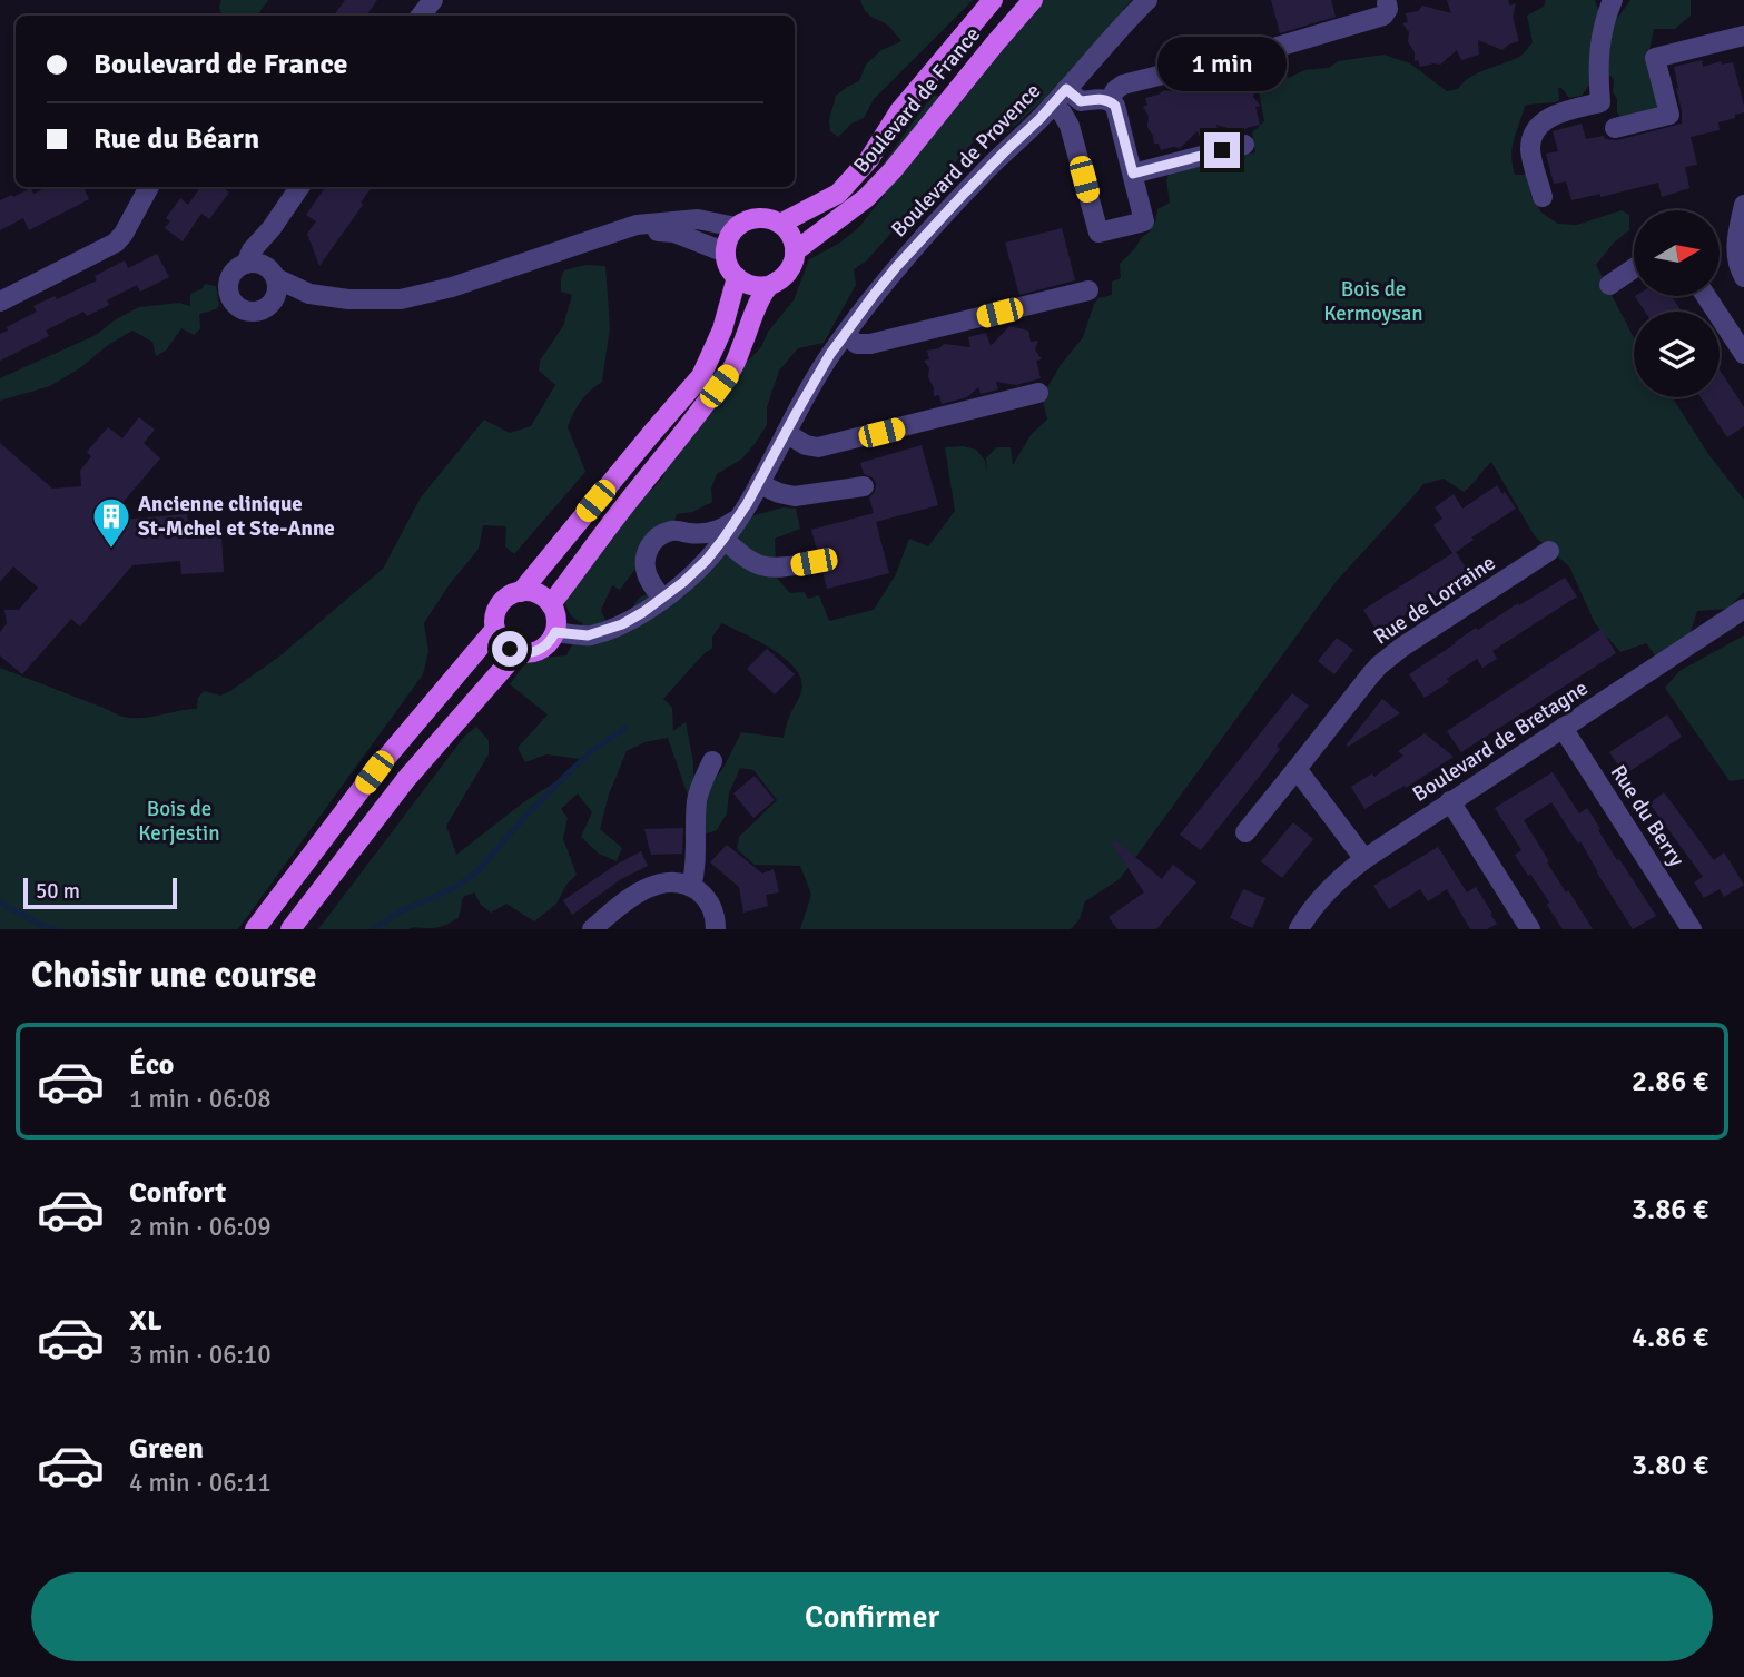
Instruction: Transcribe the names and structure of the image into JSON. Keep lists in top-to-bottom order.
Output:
{
  "streets": {
    "main road": ["Boulevard de France"],
    "street": [
      "Boulevard de Provence",
      "Rue de Lorraine",
      "Boulevard de Bretagne",
      "Rue du Berry"
    ]
  },
  "crossings": [
    ["Boulevard de France", "Boulevard de Provence"],
    ["Boulevard de Bretagne", "Rue du Berry"]
  ],
  "parks": ["Bois de Kermoysan", "Bois de Kerjestin"],
  "places": {
    "building": ["Ancienne clinique St-Mchel et Ste-Anne"]
  },
  "scale_bar": "50 m",
  "north": "right",
  "page": {
    "banner": ["Boulevard de France", "Rue du Béarn"],
    "bubble": "1 min",
    "scale": "50 m",
    "heading": "Choisir une course",
    "list": [
      {
        "name": "Éco",
        "note": "1 min · 06:08",
        "value": "2.86 €"
      },
      {
        "name": "Confort",
        "note": "2 min · 06:09",
        "value": "3.86 €"
      },
      {
        "name": "XL",
        "note": "3 min · 06:10",
        "value": "4.86 €"
      },
      {
        "name": "Green",
        "note": "4 min · 06:11",
        "value": "3.80 €"
      }
    ],
    "buttons": "Confirmer"
  }
}
